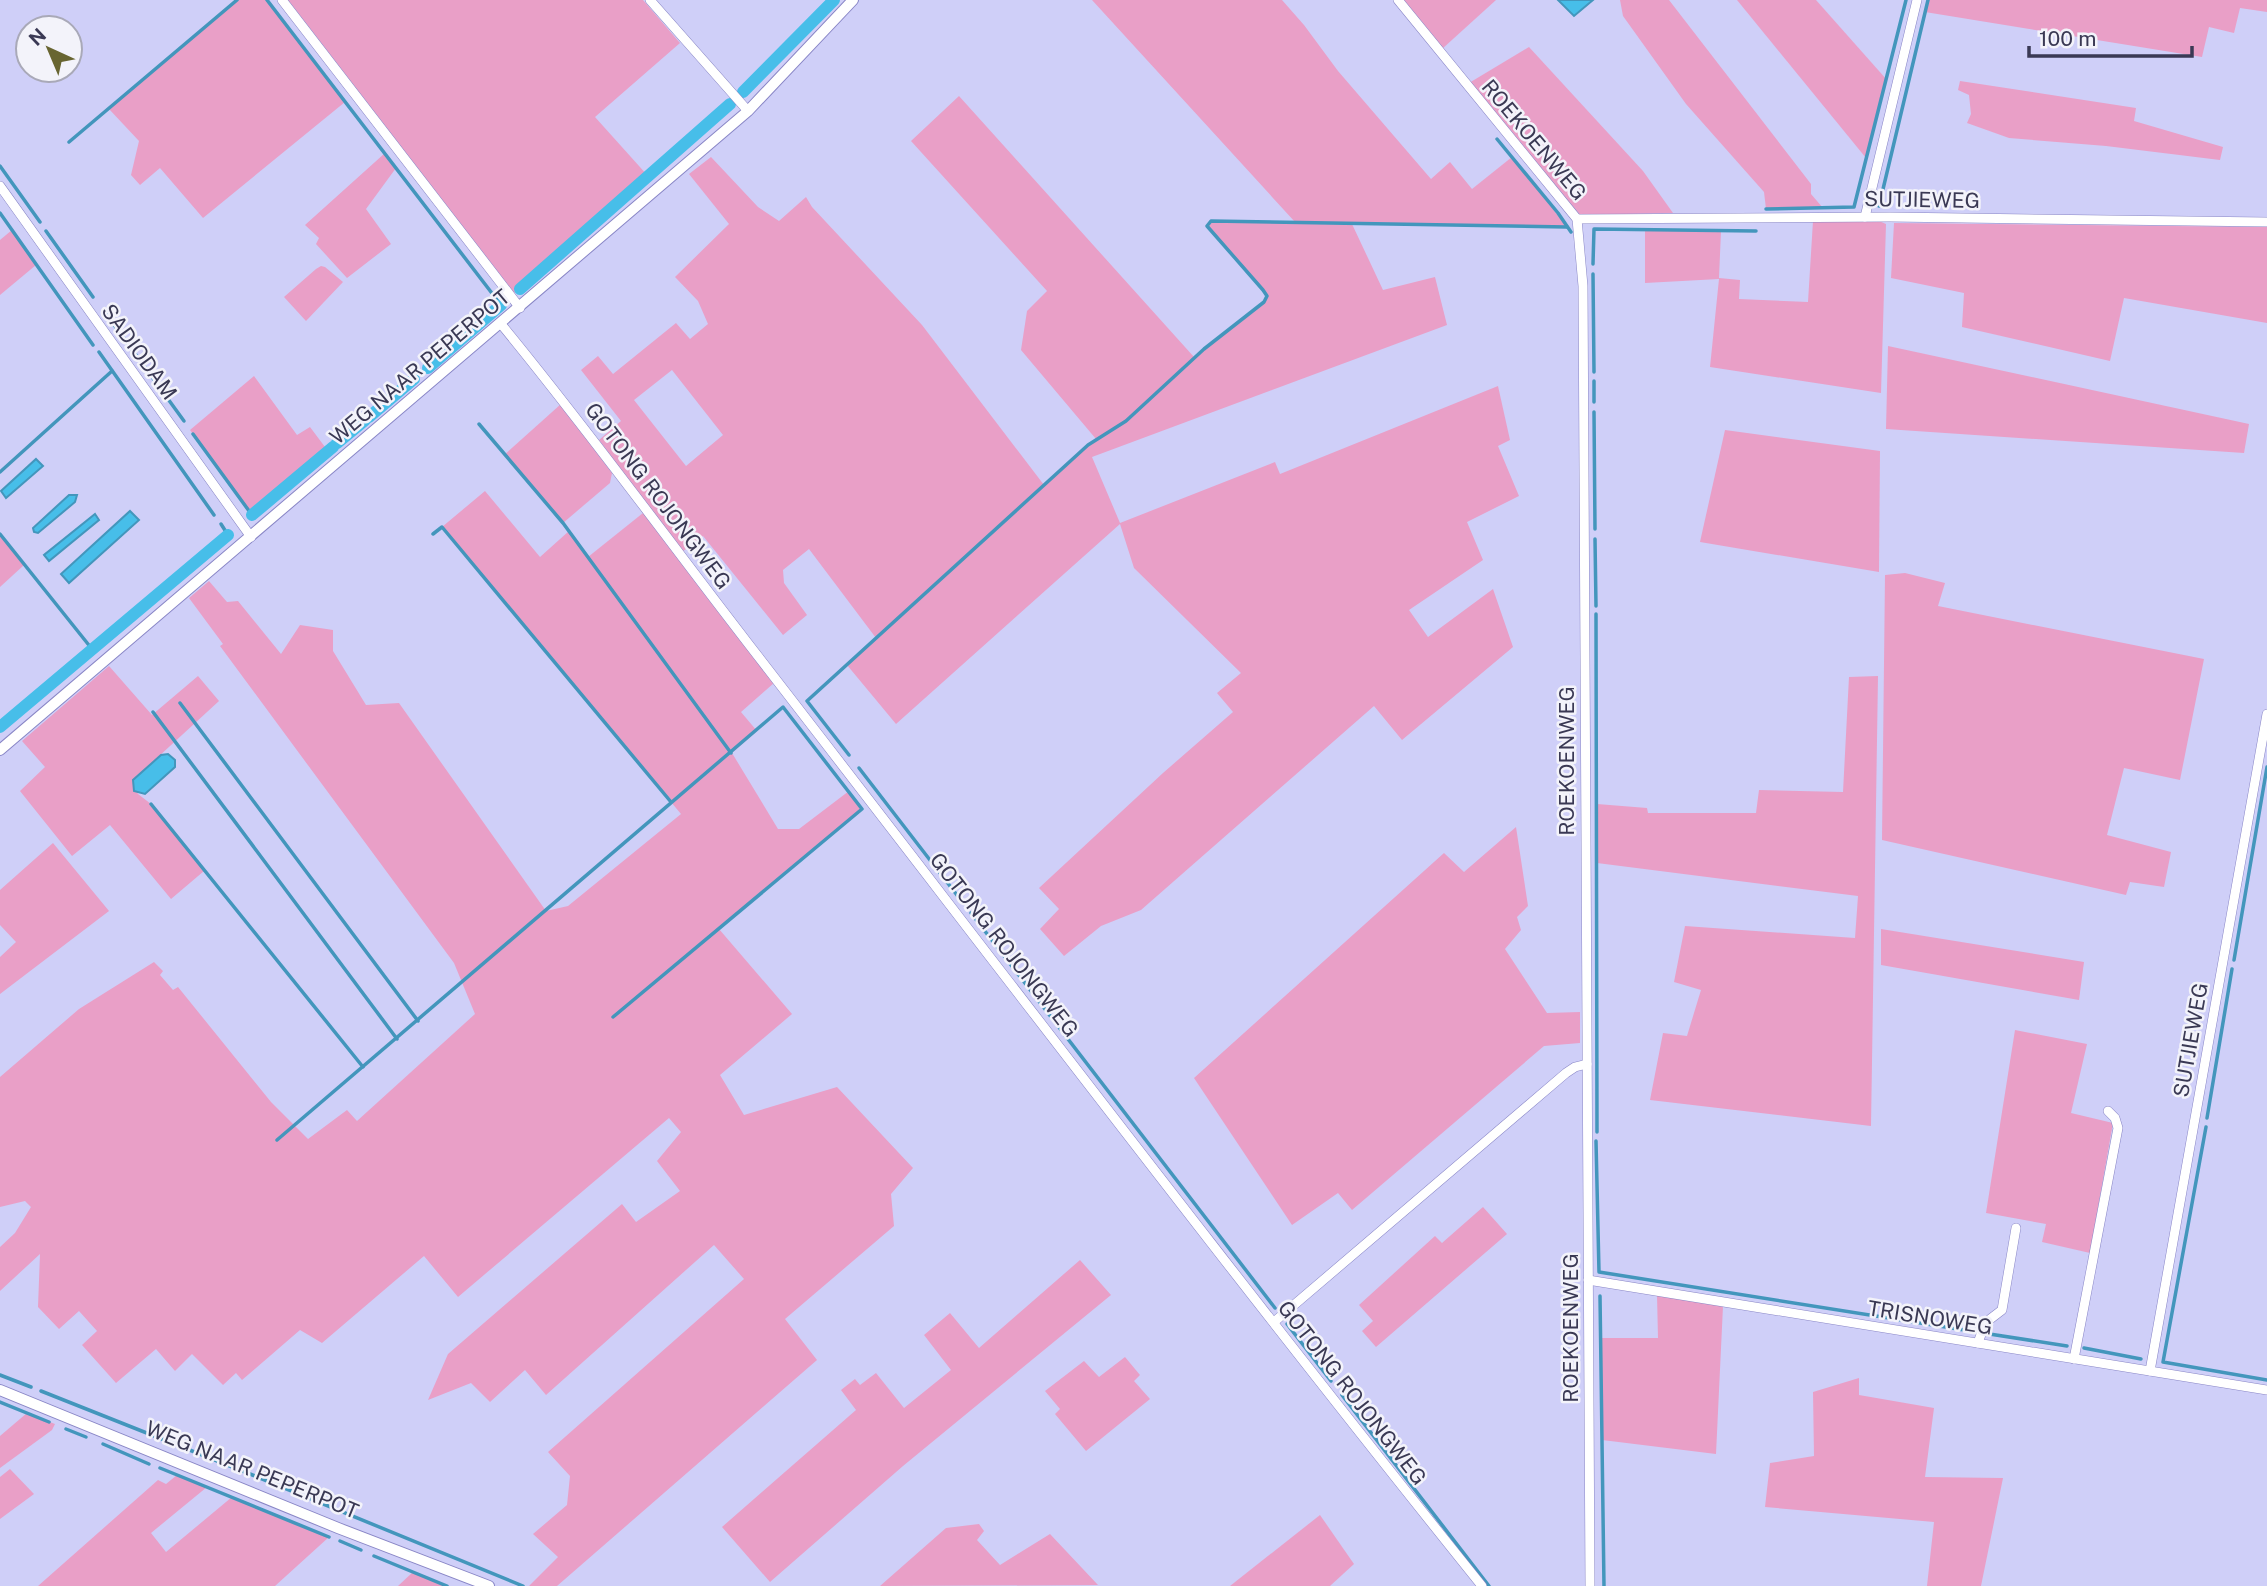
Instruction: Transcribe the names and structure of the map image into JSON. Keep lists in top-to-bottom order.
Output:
{
  "streets": {
    "street": [
      "ROEKOENWEG",
      "SUTJIEWEG",
      "SADIODAM",
      "WEG NAAR PEPERPOT",
      "GOTONG ROJONGWEG",
      "TRISNOWEG"
    ]
  },
  "crossings": [
    ["ROEKOENWEG", "SUTJIEWEG"],
    ["ROEKOENWEG", "TRISNOWEG"],
    ["SUTJIEWEG", "TRISNOWEG"],
    ["SADIODAM", "WEG NAAR PEPERPOT"],
    ["WEG NAAR PEPERPOT", "GOTONG ROJONGWEG"]
  ],
  "scale_bar": "100 m",
  "north": "top left"
}
